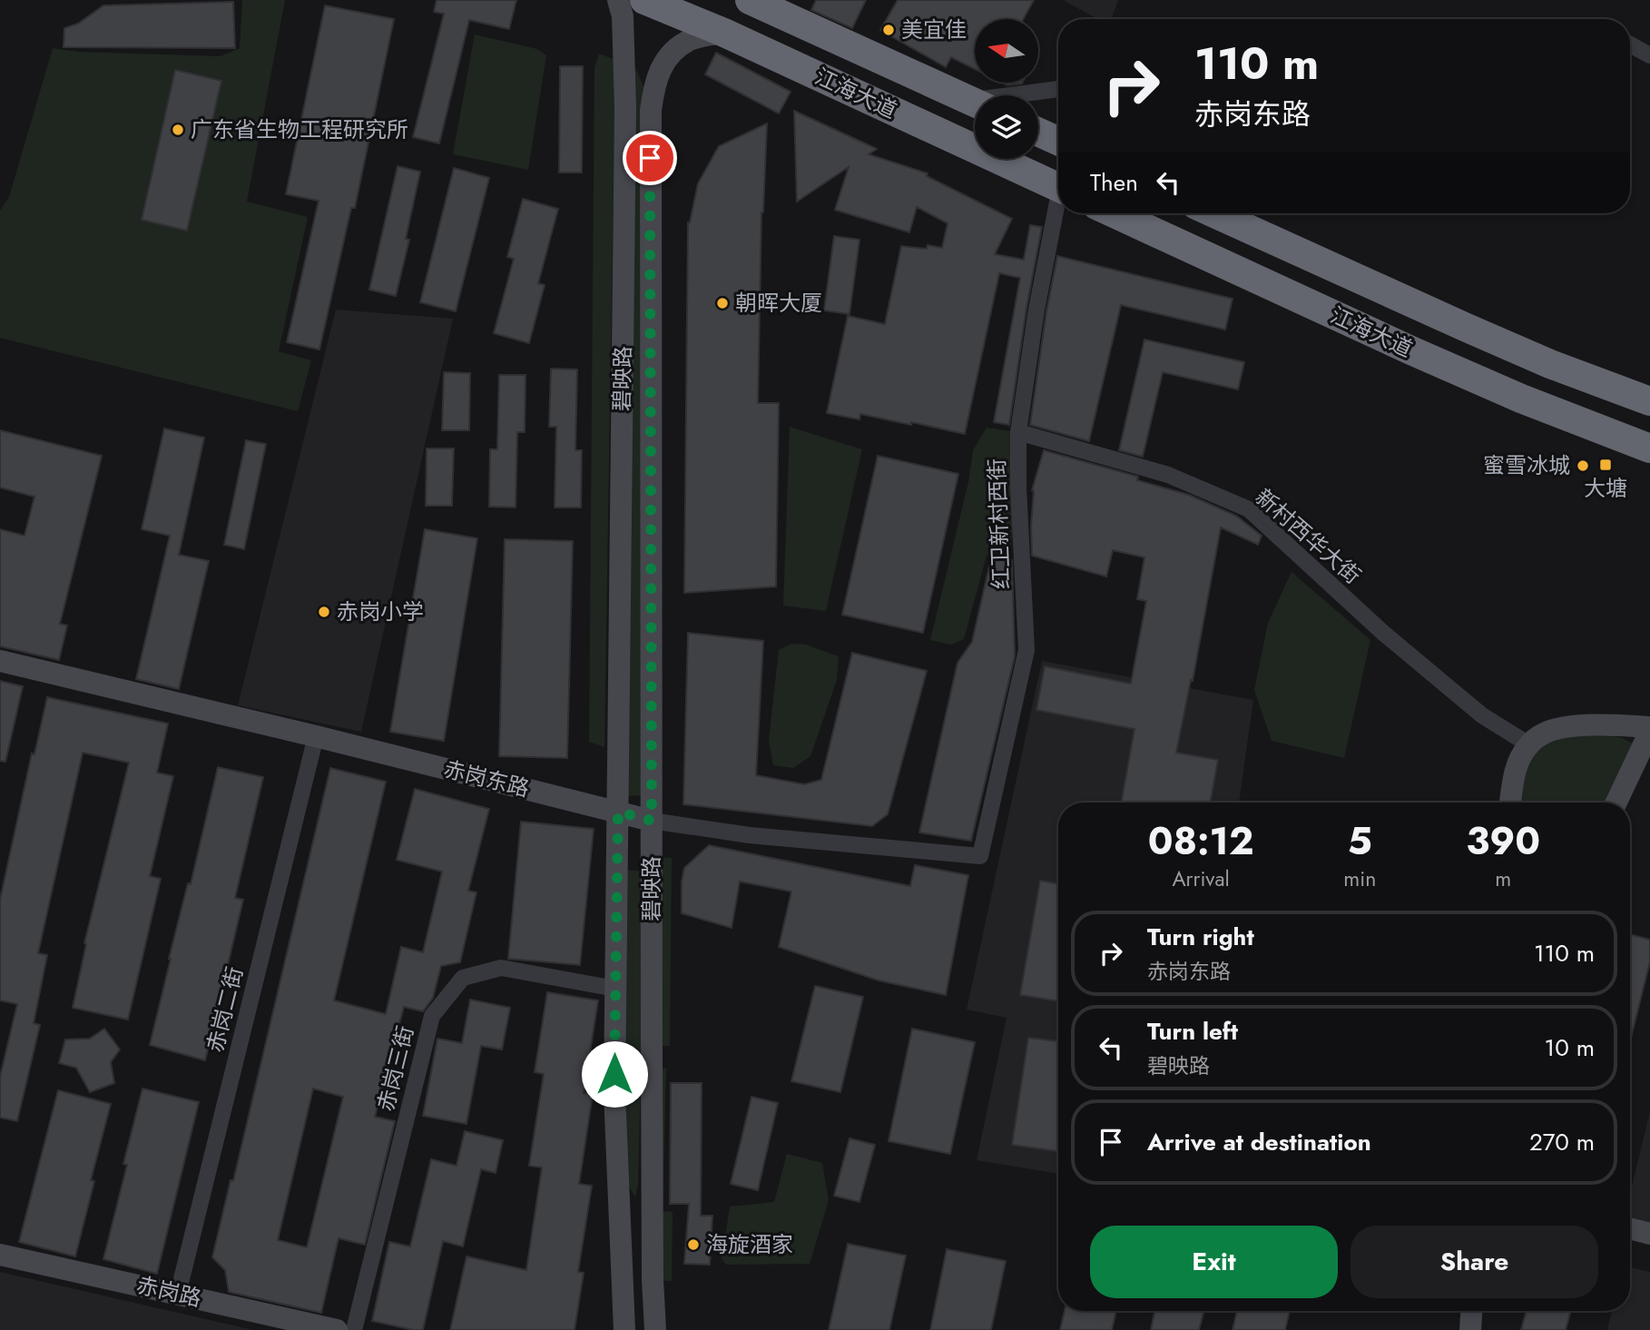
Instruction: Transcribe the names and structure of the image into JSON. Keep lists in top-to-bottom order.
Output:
{
  "streets": {
    "highway": ["江海大道"],
    "main road": ["碧映路", "赤岗东路", "赤岗路"],
    "street": [
      "红卫新村西街",
      "新村西华大街",
      "赤岗二街",
      "赤岗三街"
    ]
  },
  "crossings": [
    ["江海大道", "碧映路"],
    ["碧映路", "赤岗东路"],
    ["碧映路", "赤岗三街"],
    ["红卫新村西街", "新村西华大街"],
    ["红卫新村西街", "赤岗东路"],
    ["赤岗东路", "赤岗二街"],
    ["赤岗二街", "赤岗路"]
  ],
  "places": {
    "other": [
      "美宜佳",
      "广东省生物工程研究所",
      "朝晖大厦",
      "蜜雪冰城",
      "赤岗小学",
      "海旋酒家"
    ],
    "transit": ["大塘"]
  },
  "north": "left",
  "page": {
    "turn": ["110 m", "赤岗东路"],
    "then": "Then",
    "eta": [
      "08:12",
      "Arrival",
      "5",
      "min",
      "390",
      "m"
    ],
    "list": [
      {
        "name": "Turn right",
        "note": "赤岗东路",
        "value": "110 m"
      },
      {
        "name": "Turn left",
        "note": "碧映路",
        "value": "10 m"
      },
      {
        "name": "Arrive at destination",
        "value": "270 m"
      }
    ],
    "buttons": ["Exit", "Share"]
  }
}
